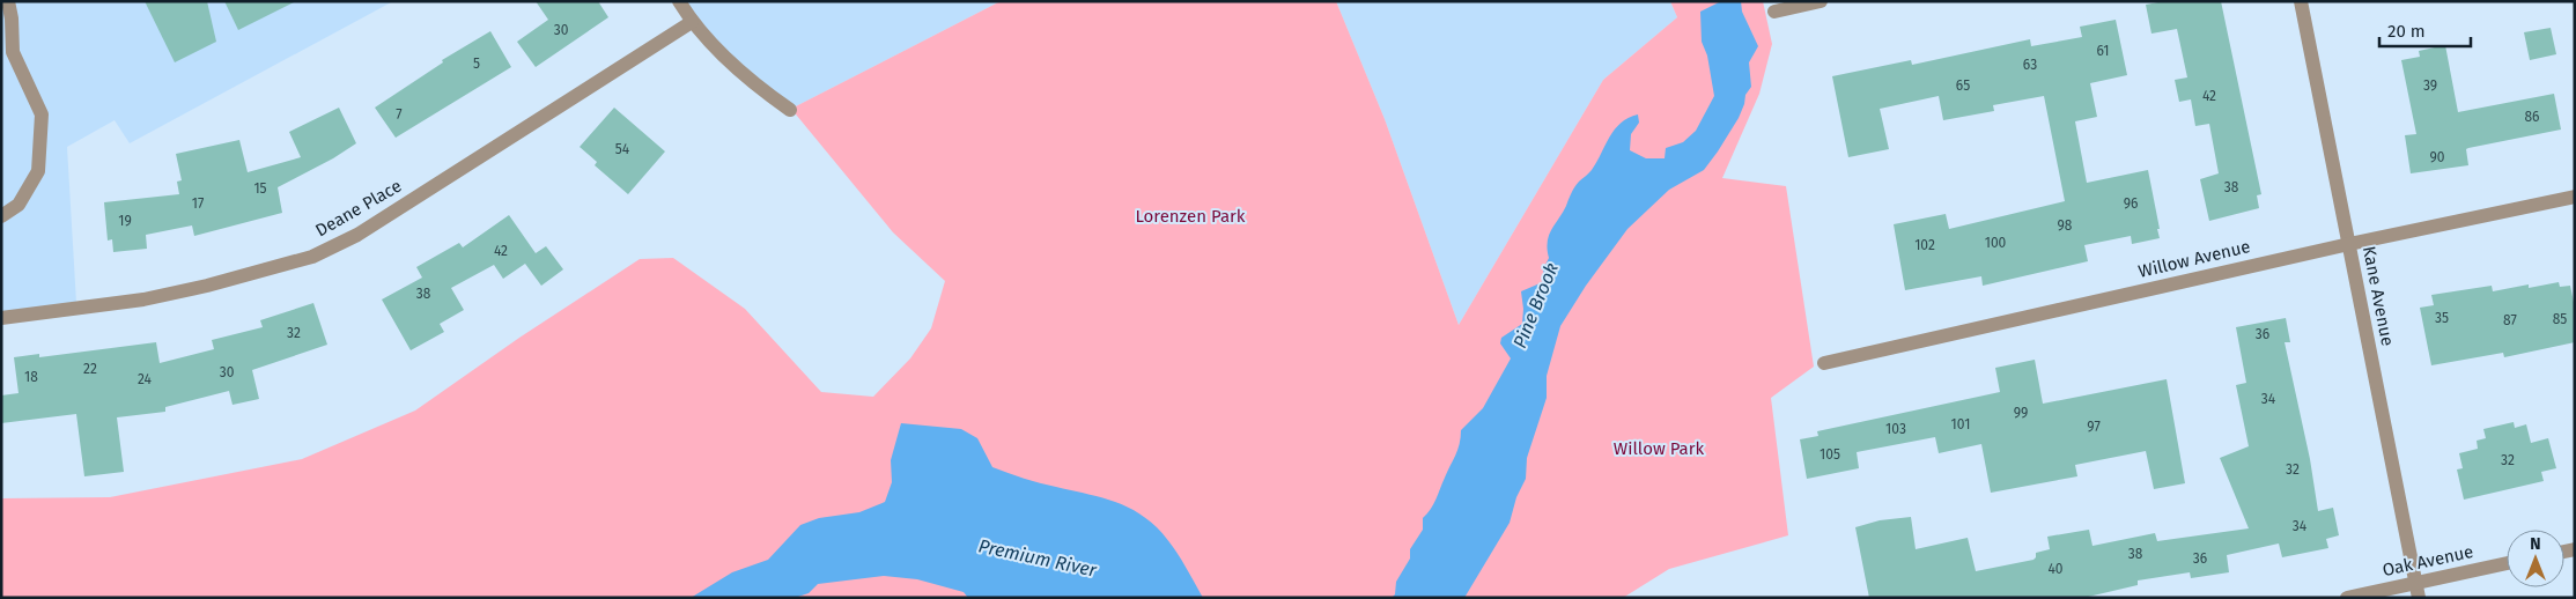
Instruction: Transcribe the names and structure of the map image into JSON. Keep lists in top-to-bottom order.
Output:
{
  "streets": {
    "street": [
      "Deane Place",
      "Willow Avenue",
      "Kane Avenue",
      "Oak Avenue"
    ]
  },
  "crossings": [
    ["Willow Avenue", "Kane Avenue"],
    ["Kane Avenue", "Oak Avenue"]
  ],
  "water": ["Pine Brook", "Premium River"],
  "parks": ["Lorenzen Park", "Willow Park"],
  "house_numbers": [
    "30",
    "61",
    "5",
    "63",
    "65",
    "39",
    "42",
    "7",
    "86",
    "54",
    "90",
    "38",
    "15",
    "17",
    "96",
    "19",
    "98",
    "100",
    "102",
    "42",
    "38",
    "35",
    "85",
    "87",
    "32",
    "36",
    "22",
    "30",
    "18",
    "24",
    "34",
    "99",
    "101",
    "97",
    "103",
    "105",
    "32",
    "32",
    "34",
    "38",
    "36",
    "40"
  ],
  "scale_bar": "20 m",
  "north": "top"
}
